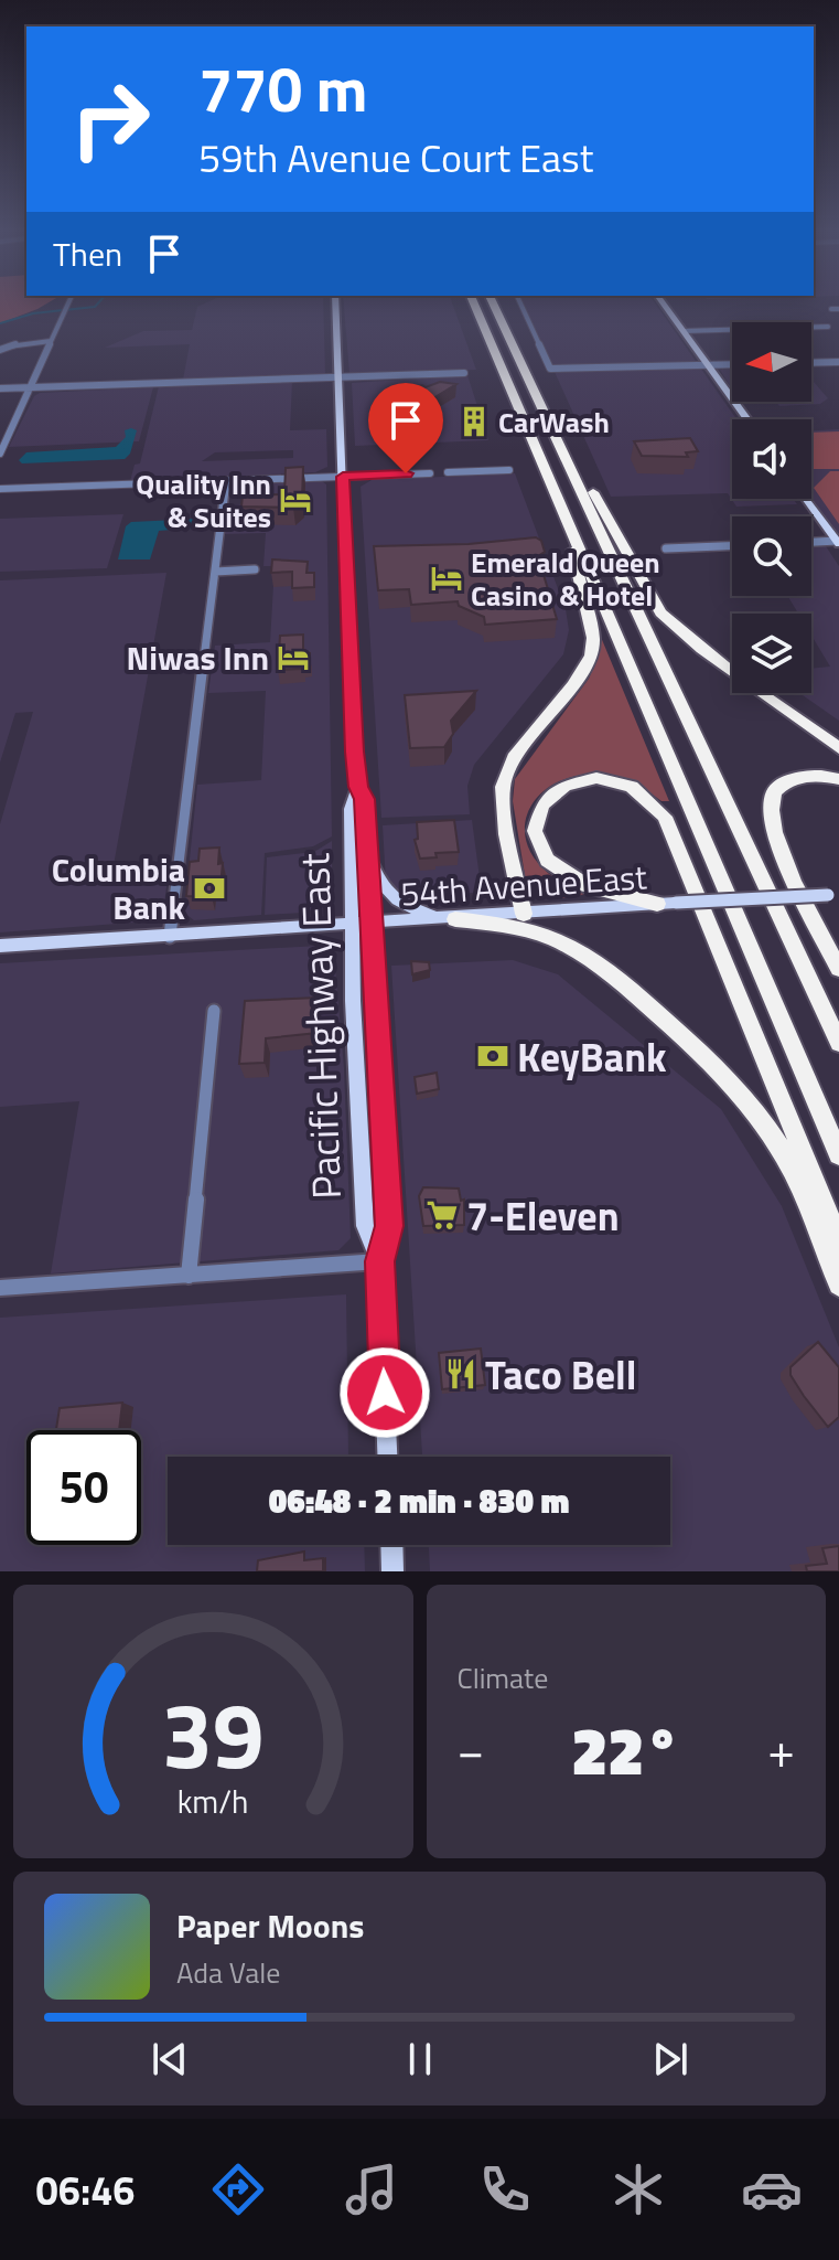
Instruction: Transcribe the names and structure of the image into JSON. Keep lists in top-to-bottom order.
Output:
{
  "streets": {
    "main road": ["54th Avenue East", "Pacific Highway East"]
  },
  "crossings": [
    ["54th Avenue East", "Pacific Highway East"]
  ],
  "places": {
    "building": ["CarWash"],
    "hotel": ["Quality Inn & Suites", "Emerald Queen Casino & Hotel", "Niwas Inn"],
    "bank": ["Columbia Bank", "KeyBank"],
    "supermarket": ["7-Eleven"],
    "restaurant": ["Taco Bell"]
  },
  "north": "left",
  "page": {
    "turn": ["770 m", "59th Avenue Court East"],
    "then": "Then",
    "limit": "50",
    "trip": "06:48 · 2 min · 830 m",
    "tile": "Climate",
    "heat": ["−", "22°", "+"],
    "song": ["Paper Moons", "Ada Vale"],
    "tabs": "06:46",
    "gauge": ["39", "km/h"]
  }
}
